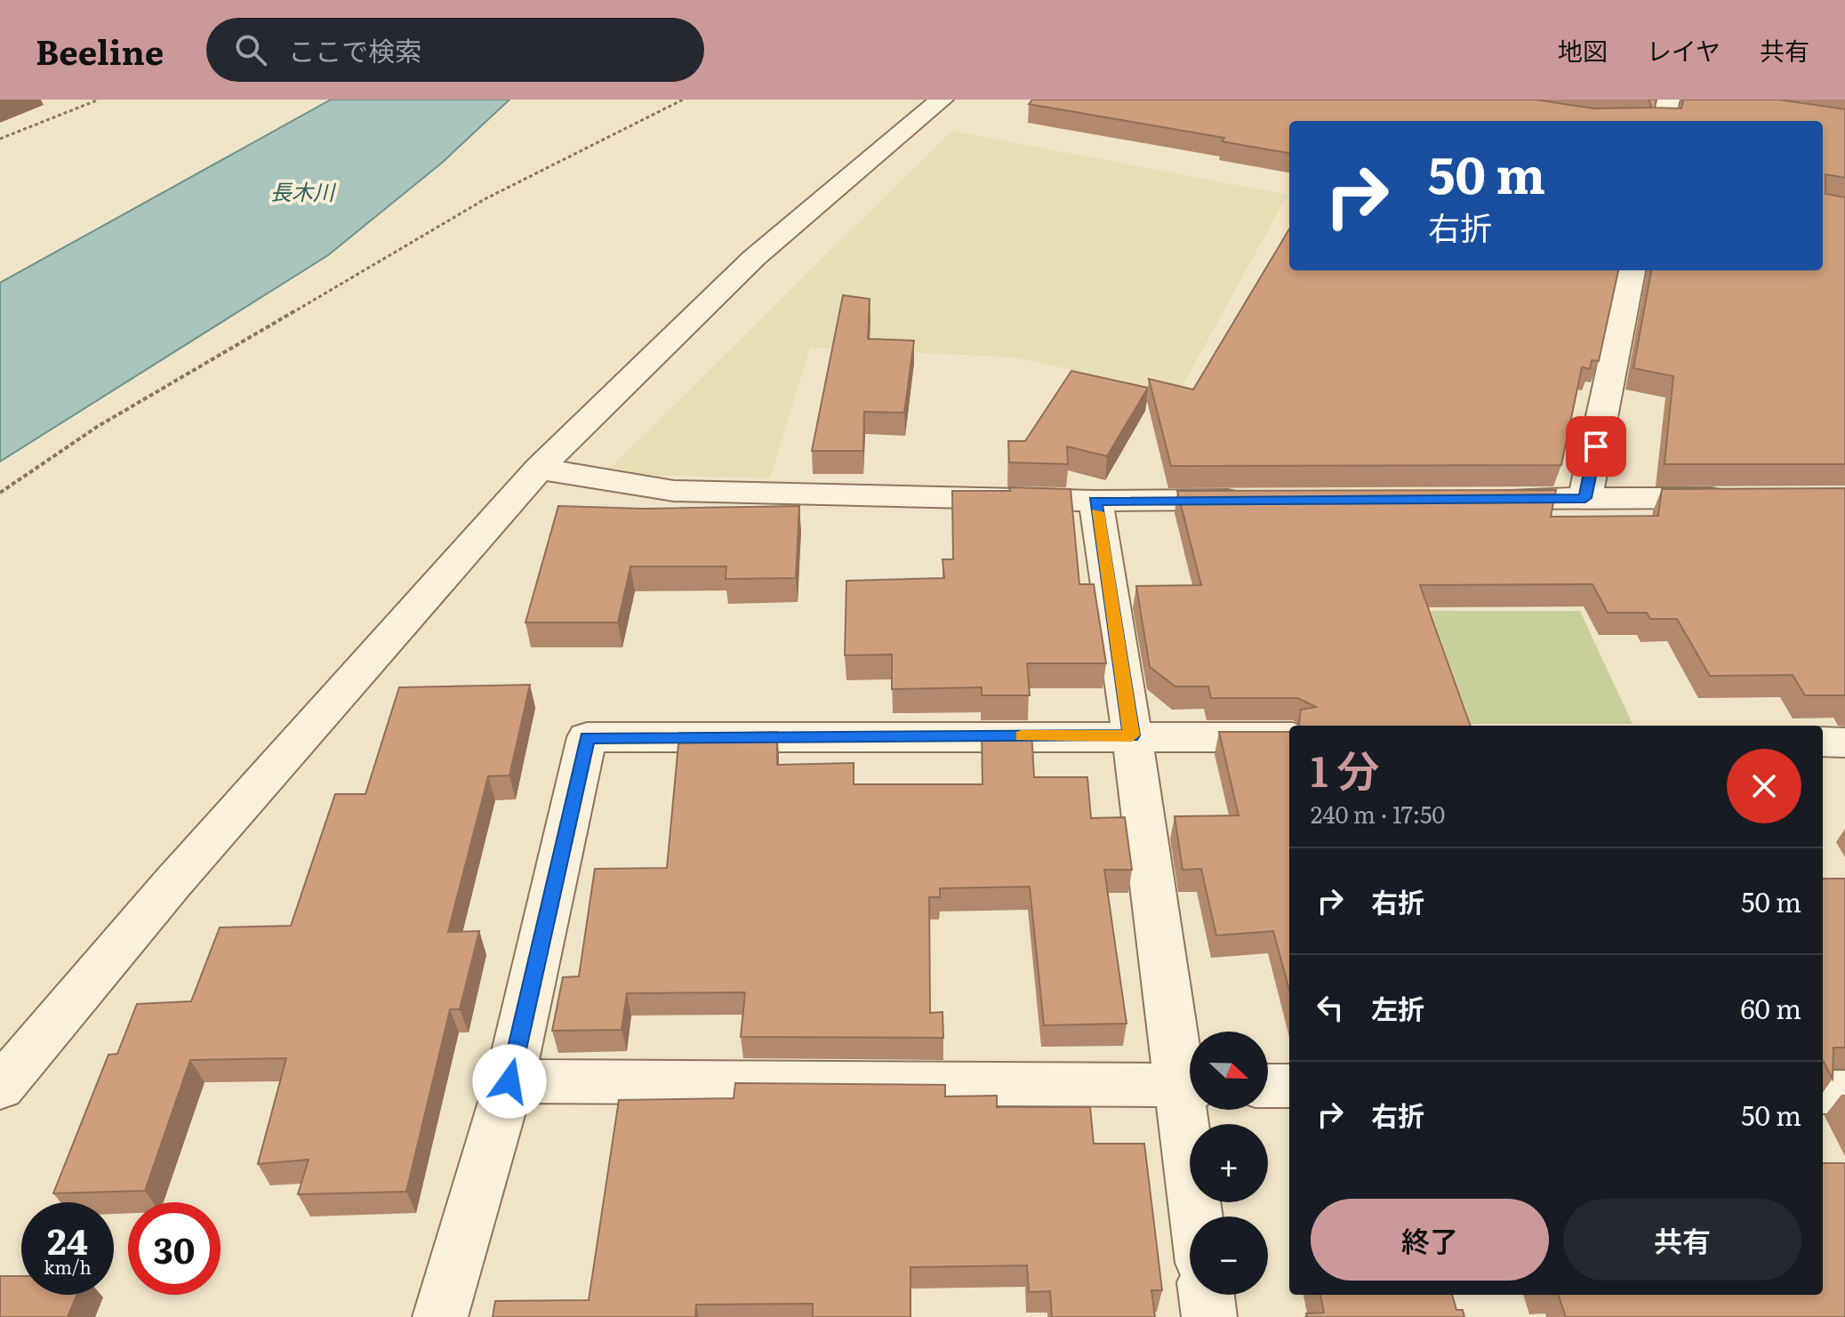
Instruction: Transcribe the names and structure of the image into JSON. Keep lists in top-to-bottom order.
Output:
{
  "water": ["長木川"],
  "north": "right",
  "page": {
    "header": "Beeline",
    "search": "ここで検索",
    "nav": ["地図", "レイヤ", "共有"],
    "turn": ["50 m", "右折"],
    "heading": ["1 分", "240 m · 17:50"],
    "list": [
      {
        "name": "右折",
        "value": "50 m"
      },
      {
        "name": "左折",
        "value": "60 m"
      },
      {
        "name": "右折",
        "value": "50 m"
      }
    ],
    "map_buttons": ["+", "−"],
    "buttons": ["終了", "共有"],
    "speed": "24 km/h",
    "limit": "30"
  }
}
